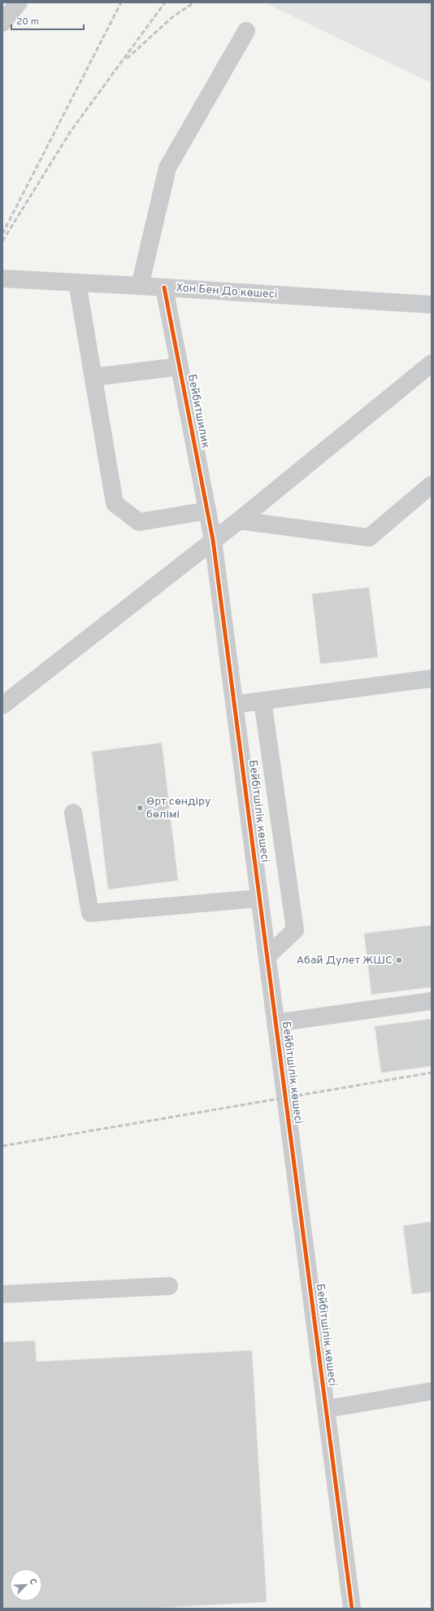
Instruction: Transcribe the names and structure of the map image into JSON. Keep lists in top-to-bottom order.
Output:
{
  "streets": {
    "street": ["Хон Бен До көшесі", "Бейбитшилик", "Бейбітшілік көшесі"]
  },
  "crossings": [
    ["Хон Бен До көшесі", "Бейбитшилик"],
    ["Бейбитшилик", "Бейбітшілік көшесі"]
  ],
  "places": ["Өрт сөндіру бөлімі", "Абай Дулет ЖШС"],
  "scale_bar": "20 m",
  "north": "top right"
}
